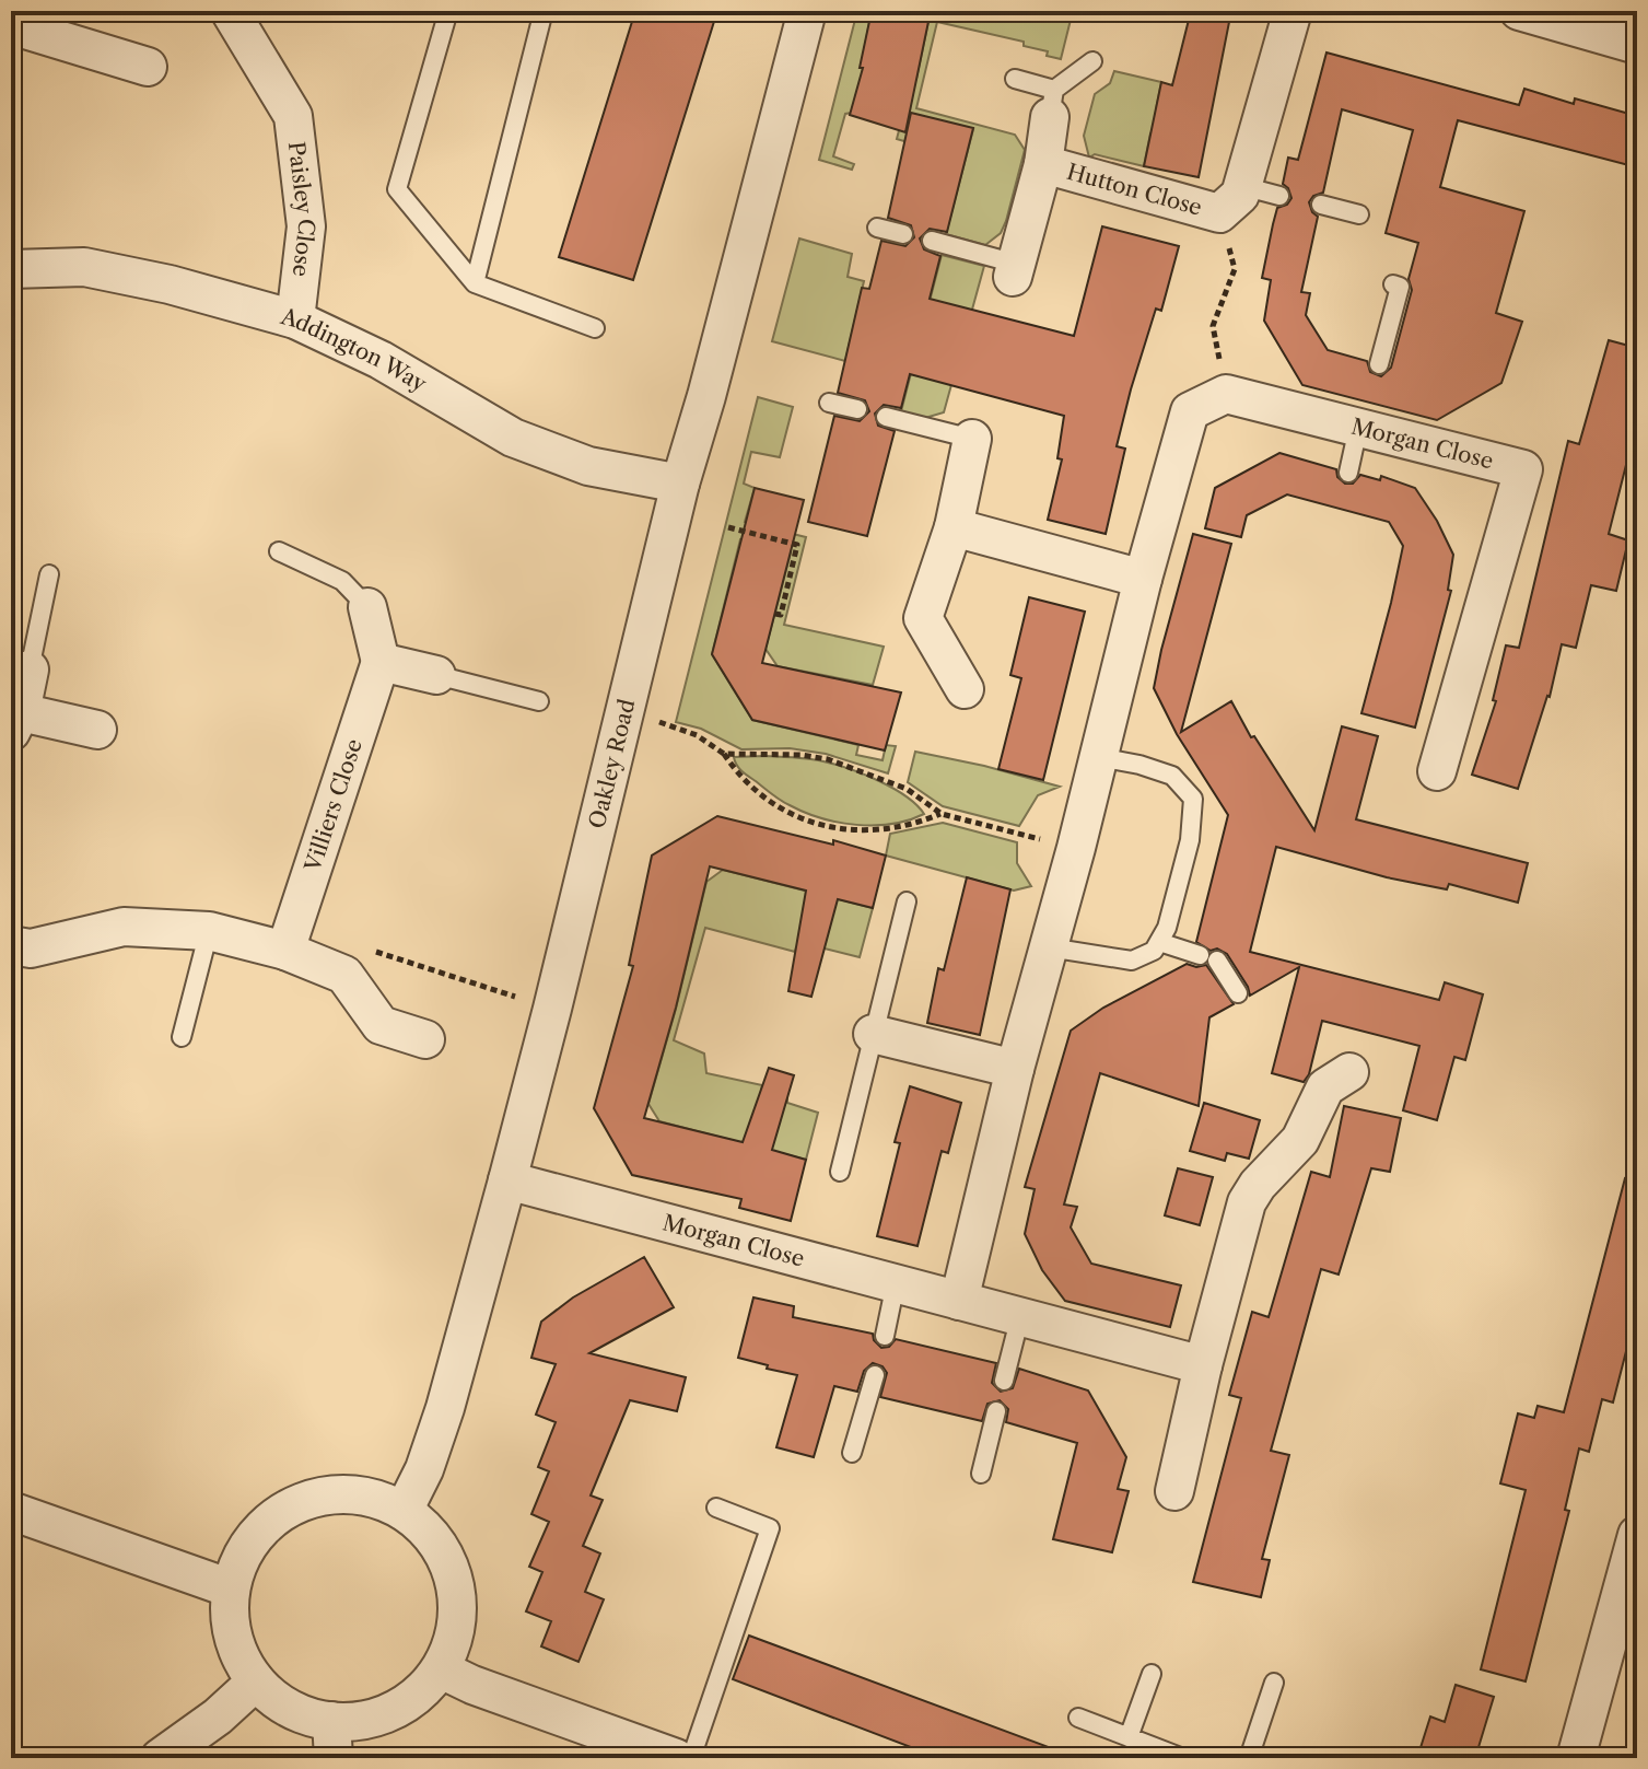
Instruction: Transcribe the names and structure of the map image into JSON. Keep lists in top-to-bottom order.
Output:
{
  "streets": {
    "street": [
      "Hutton Close",
      "Paisley Close",
      "Addington Way",
      "Morgan Close",
      "Oakley Road",
      "Villiers Close"
    ]
  },
  "crossings": [
    ["Paisley Close", "Addington Way"],
    ["Addington Way", "Oakley Road"],
    ["Morgan Close", "Oakley Road"]
  ]
}
